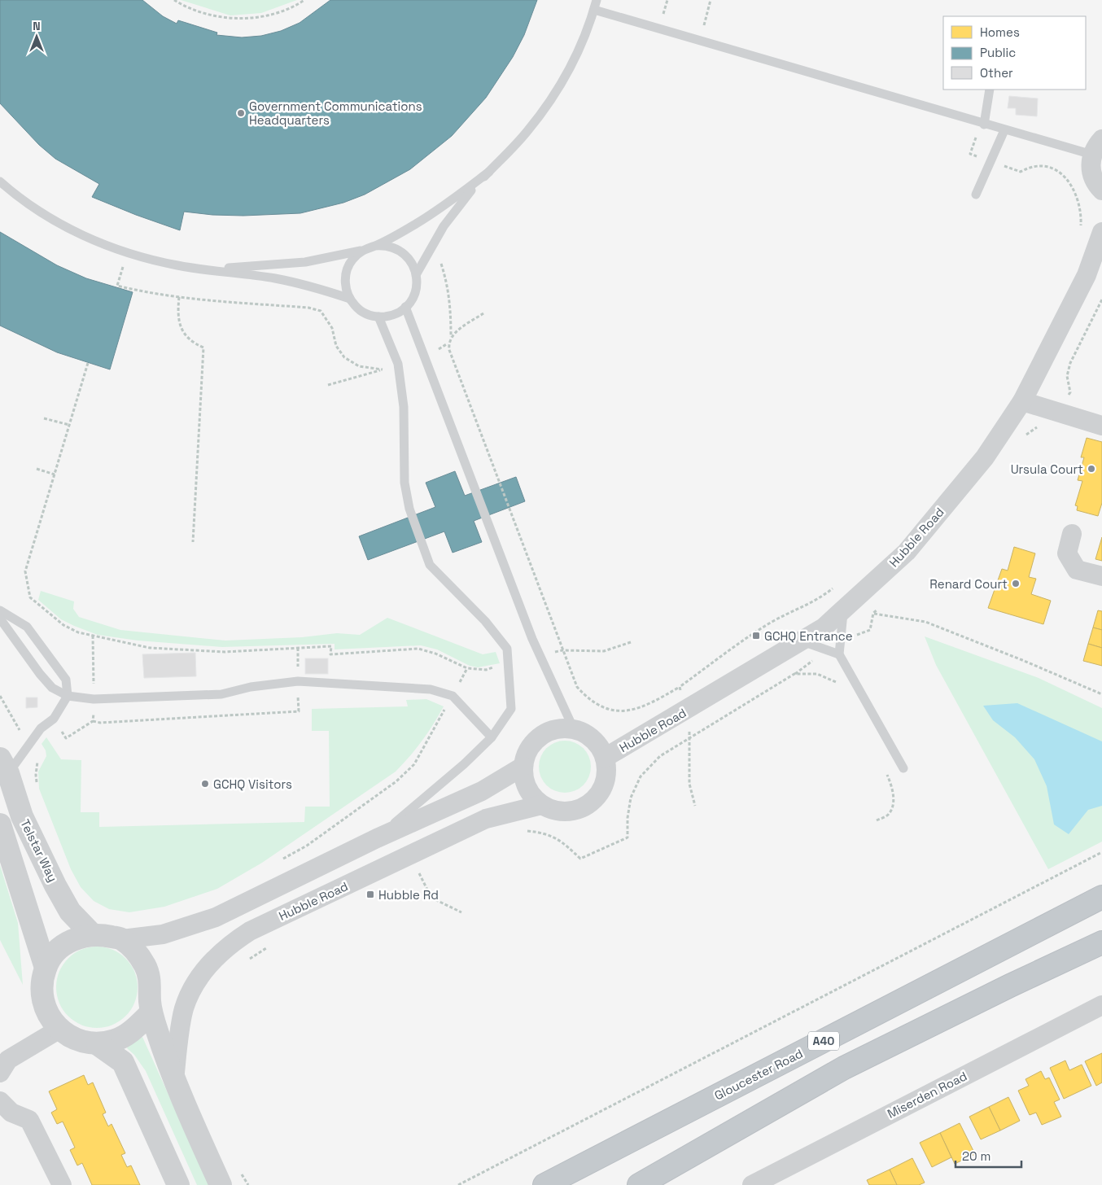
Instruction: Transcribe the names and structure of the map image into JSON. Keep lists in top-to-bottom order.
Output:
{
  "streets": {
    "highway": ["A40", "Gloucester Road"],
    "street": ["Hubble Road", "Telstar Way", "Miserden Road"]
  },
  "places": {
    "other": [
      "Government Communications Headquarters",
      "Ursula Court",
      "Renard Court",
      "GCHQ Visitors"
    ],
    "transit": ["GCHQ Entrance", "Hubble Rd"]
  },
  "legend": ["Homes", "Public", "Other"],
  "scale_bar": "20 m",
  "north": "top"
}
